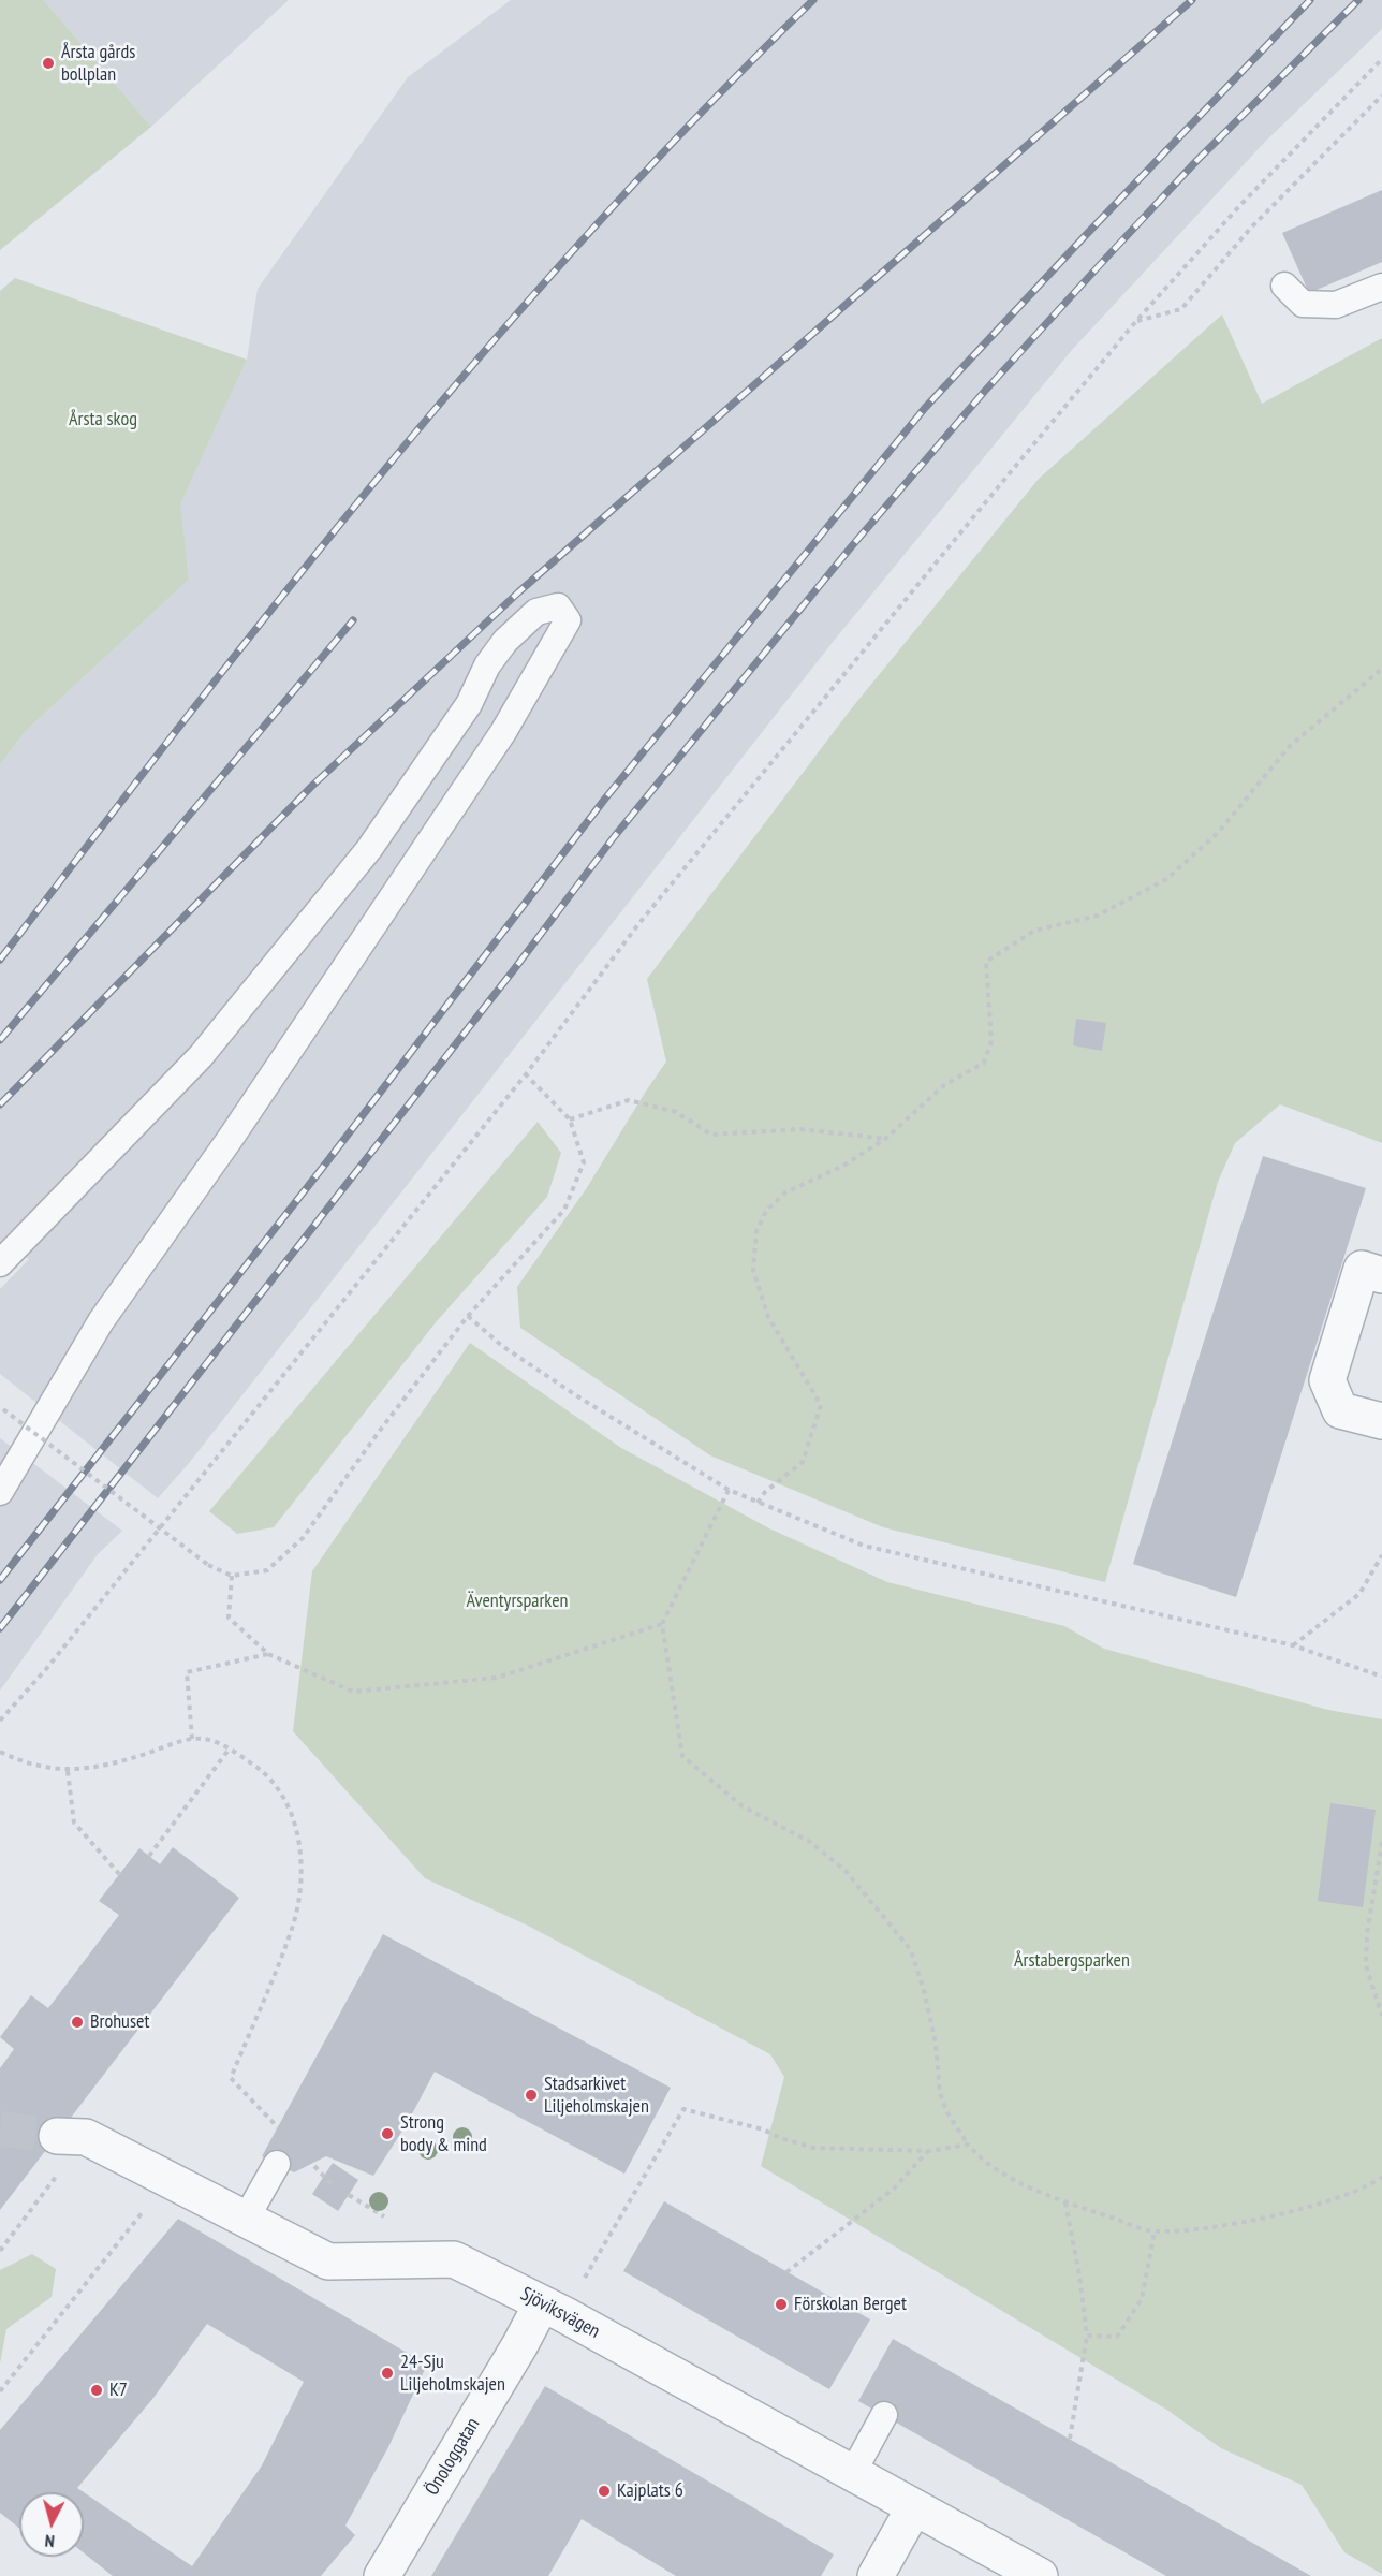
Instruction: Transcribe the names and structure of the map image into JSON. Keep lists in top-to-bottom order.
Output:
{
  "streets": {
    "street": ["Sjöviksvägen", "Önologgatan"]
  },
  "crossings": [
    ["Sjöviksvägen", "Önologgatan"]
  ],
  "parks": ["Årsta skog", "Äventyrsparken", "Årstabergsparken"],
  "places": [
    "Årsta gårds bollplan",
    "Brohuset",
    "Stadsarkivet Liljeholmskajen",
    "Strong body & mind",
    "Förskolan Berget",
    "24-Sju Liljeholmskajen",
    "K7",
    "Kajplats 6"
  ],
  "north": "bottom"
}
